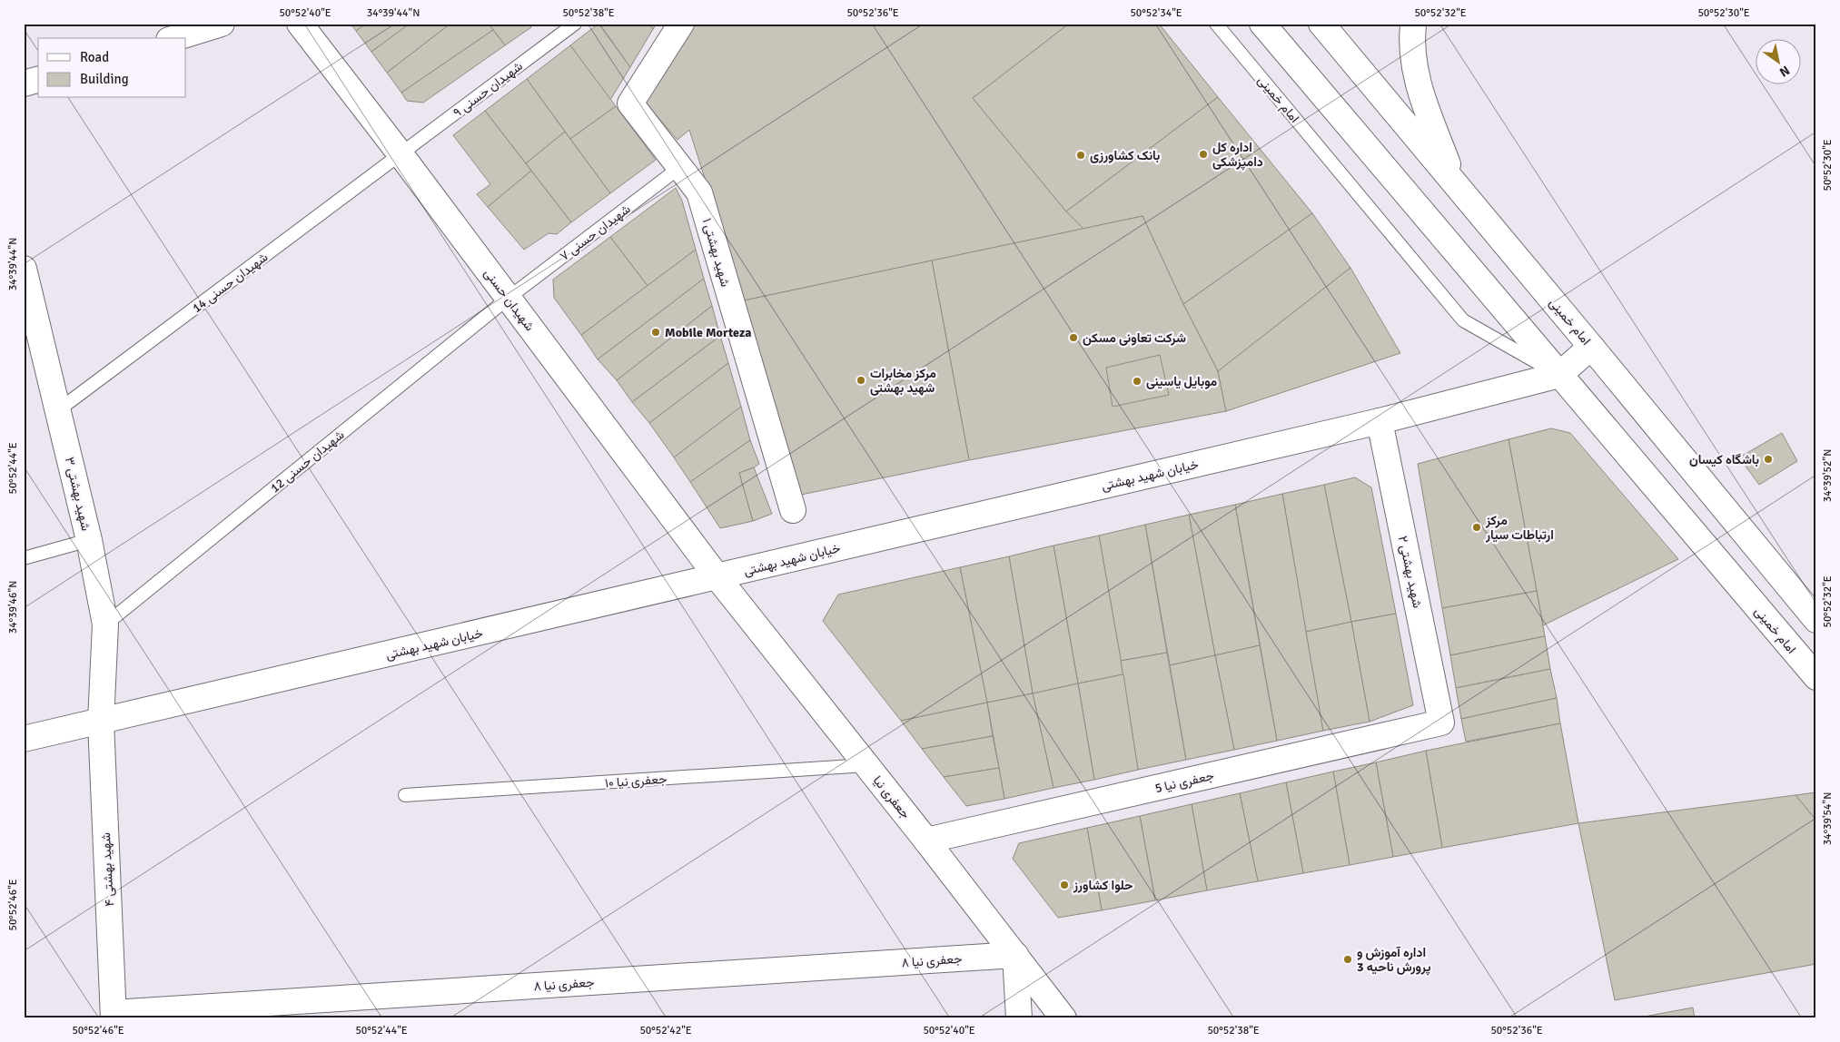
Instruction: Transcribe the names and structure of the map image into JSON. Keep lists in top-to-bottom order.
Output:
{
  "streets": {
    "street": [
      "امام خمینی",
      "شهید بهشتی ۱",
      "شهیدان حسنی",
      "خیابان شهید بهشتی",
      "شهید بهشتی ۳",
      "شهید بهشتی ۲",
      "جعفری نیا 5",
      "جعفری نیا",
      "شهید بهشتی ۴",
      "جعفری نیا ۸"
    ],
    "lane": [
      "شهیدان حسنی ۹",
      "شهیدان حسنی ۷",
      "شهیدان حسنی 14",
      "شهیدان حسنی 12",
      "جعفری نیا ۱۰"
    ]
  },
  "crossings": [
    ["شهیدان حسنی ۹", "شهیدان حسنی 14"],
    ["شهیدان حسنی ۹", "شهیدان حسنی"],
    ["امام خمینی", "خیابان شهید بهشتی"],
    ["شهیدان حسنی ۷", "شهید بهشتی ۱"],
    ["شهیدان حسنی ۷", "شهیدان حسنی"],
    ["شهیدان حسنی ۷", "شهیدان حسنی 12"],
    ["شهیدان حسنی 14", "شهیدان حسنی"],
    ["شهیدان حسنی 14", "شهید بهشتی ۳"],
    ["شهیدان حسنی", "شهیدان حسنی 12"],
    ["شهیدان حسنی", "خیابان شهید بهشتی"],
    ["شهیدان حسنی", "جعفری نیا"],
    ["شهیدان حسنی 12", "شهید بهشتی ۳"],
    ["خیابان شهید بهشتی", "شهید بهشتی ۳"],
    ["خیابان شهید بهشتی", "شهید بهشتی ۲"],
    ["خیابان شهید بهشتی", "جعفری نیا"],
    ["خیابان شهید بهشتی", "شهید بهشتی ۴"],
    ["شهید بهشتی ۳", "شهید بهشتی ۴"],
    ["شهید بهشتی ۲", "جعفری نیا 5"],
    ["جعفری نیا ۱۰", "جعفری نیا"],
    ["جعفری نیا 5", "جعفری نیا"],
    ["جعفری نیا", "جعفری نیا ۸"],
    ["شهید بهشتی ۴", "جعفری نیا ۸"]
  ],
  "places": [
    "اداره کل دامپزشکی",
    "بانک کشاورزی",
    "Mobile Morteza",
    "شرکت تعاونی مسکن",
    "مرکز مخابرات شهید بهشتی",
    "موبایل یاسینی",
    "باشگاه کیسان",
    "مرکز ارتباطات سیار",
    "حلوا کشاورز",
    "اداره آموزش و پرورش ناحیه 3"
  ],
  "legend": ["Road", "Building"],
  "north": "bottom right",
  "coordinates": [
    "50°52'40\"E",
    "34°39'44\"N",
    "50°52'38\"E",
    "50°52'36\"E",
    "50°52'34\"E",
    "50°52'32\"E",
    "50°52'30\"E",
    "50°52'44\"E",
    "34°39'52\"N",
    "34°39'46\"N",
    "34°39'54\"N",
    "50°52'46\"E",
    "50°52'42\"E"
  ]
}
